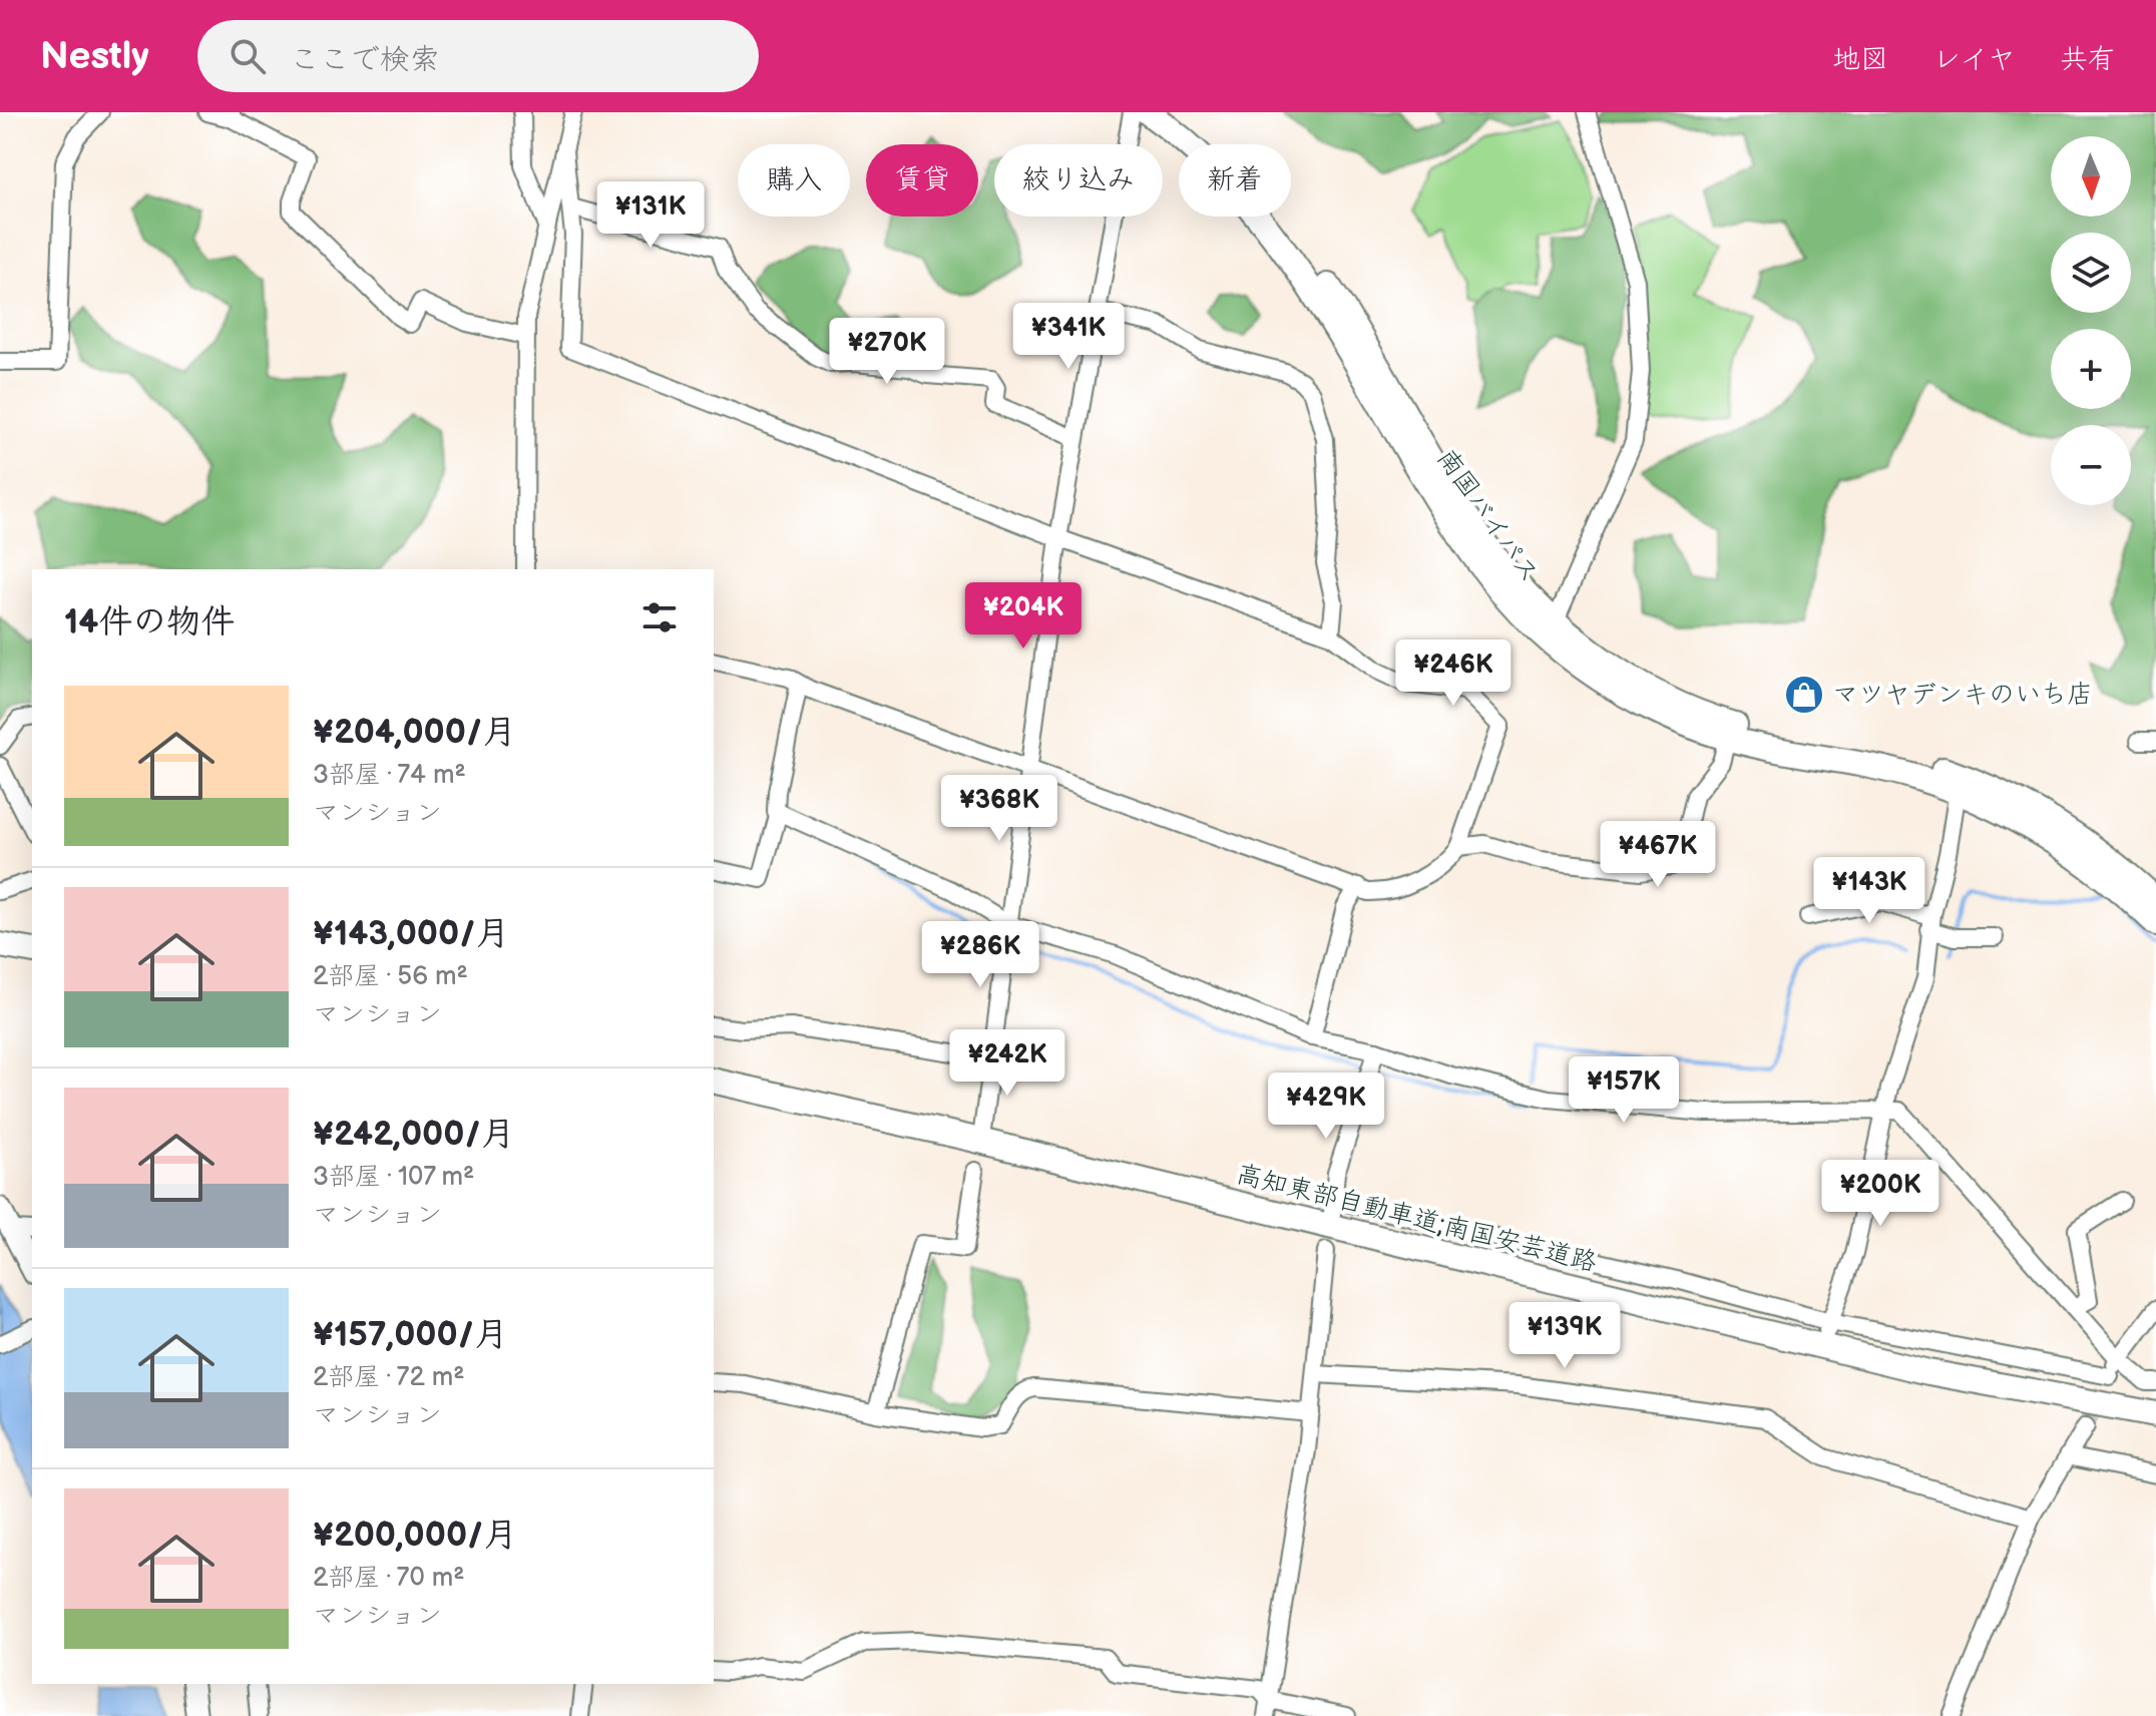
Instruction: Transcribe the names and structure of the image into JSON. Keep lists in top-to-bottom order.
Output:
{
  "streets": {
    "highway": ["南国バイパス", "高知東部自動車道;南国安芸道路"]
  },
  "places": {
    "shop": ["マツヤデンキのいち店"]
  },
  "north": "bottom",
  "page": {
    "header": "Nestly",
    "search": "ここで検索",
    "nav": ["地図", "レイヤ", "共有"],
    "map_buttons": ["+", "−"],
    "chip": [
      "購入",
      "賃貸",
      "絞り込み",
      "新着"
    ],
    "price": [
      "¥131K",
      "¥341K",
      "¥270K",
      "¥204K",
      "¥246K",
      "¥368K",
      "¥467K",
      "¥143K",
      "¥286K",
      "¥242K",
      "¥157K",
      "¥429K",
      "¥200K",
      "¥139K"
    ],
    "heading": "14件の物件",
    "list": [
      {
        "name": "¥204,000/月",
        "note": "3部屋 · 74 m² · マンション"
      },
      {
        "name": "¥143,000/月",
        "note": "2部屋 · 56 m² · マンション"
      },
      {
        "name": "¥242,000/月",
        "note": "3部屋 · 107 m² · マンション"
      },
      {
        "name": "¥157,000/月",
        "note": "2部屋 · 72 m² · マンション"
      },
      {
        "name": "¥200,000/月",
        "note": "2部屋 · 70 m² · マンション"
      }
    ]
  }
}
